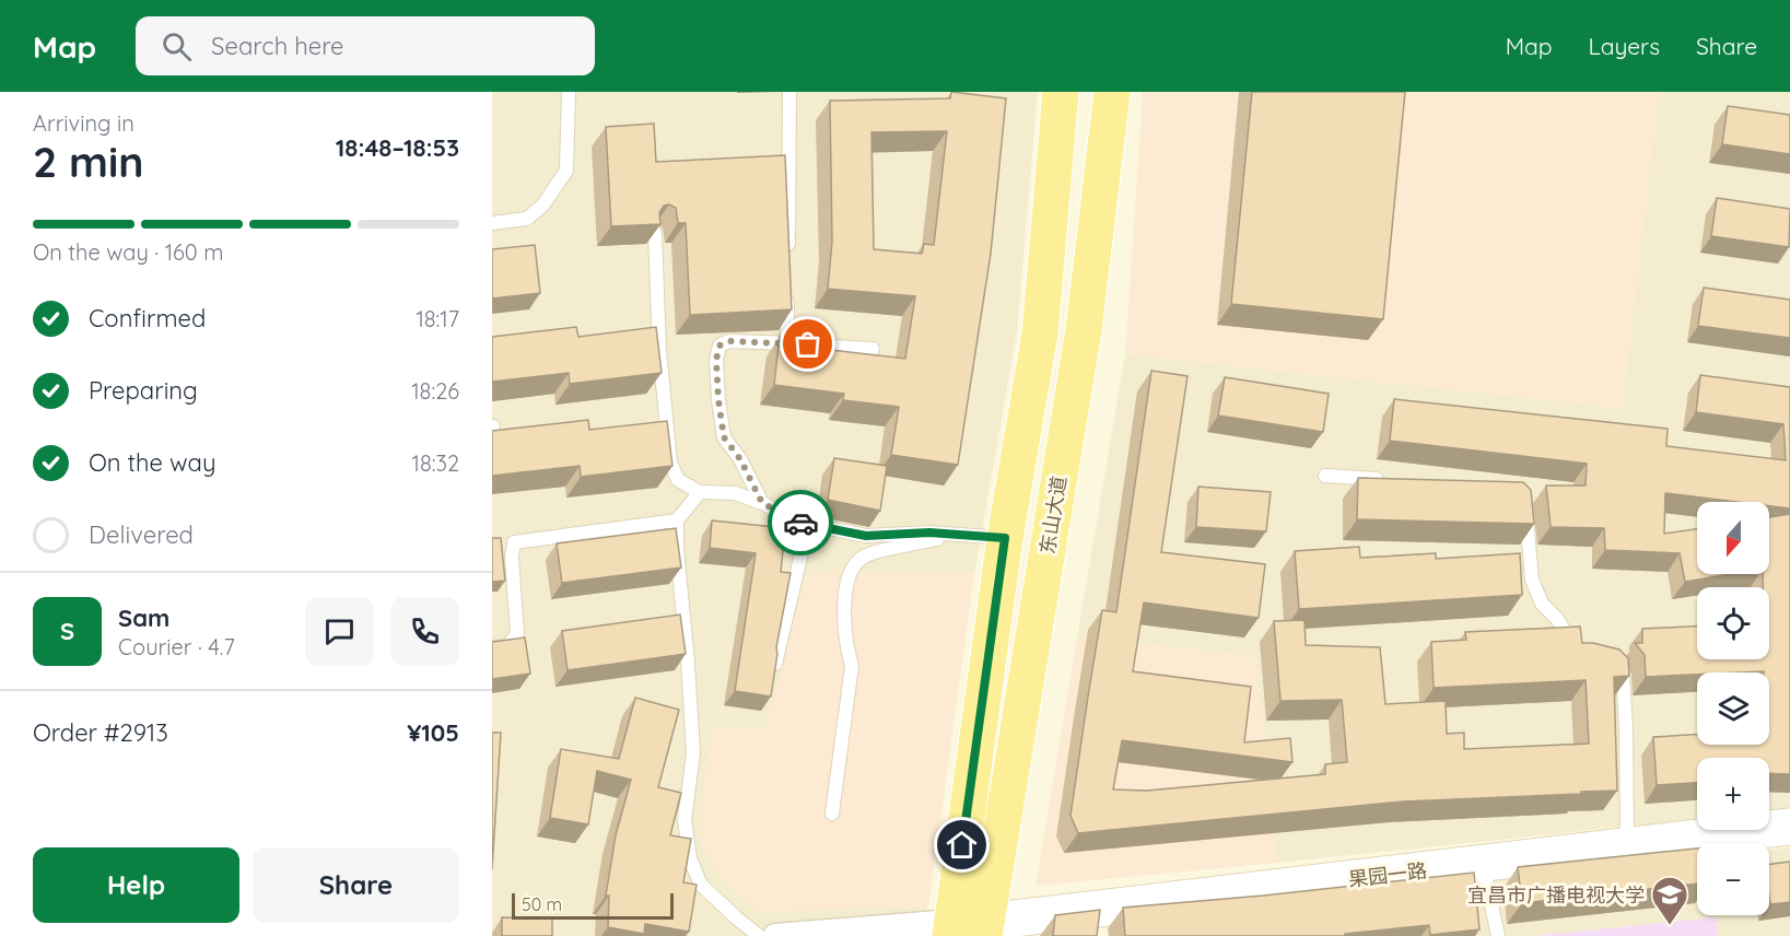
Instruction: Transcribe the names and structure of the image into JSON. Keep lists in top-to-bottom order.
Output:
{
  "streets": {
    "main road": ["东山大道"],
    "street": ["果园一路"]
  },
  "crossings": [
    ["东山大道", "果园一路"]
  ],
  "places": {
    "school or university": ["宜昌市广播电视大学"]
  },
  "scale_bar": "50 m",
  "north": "bottom",
  "page": {
    "header": "Map",
    "search": "Search here",
    "nav": ["Map", "Layers", "Share"],
    "heading": ["2 min", "Arriving in", "18:48–18:53"],
    "panel": [
      "Sam",
      "Courier · 4.7",
      "Order #2913",
      "¥105"
    ],
    "bar": "On the way · 160 m",
    "list": [
      ["Confirmed", "18:17"],
      ["Preparing", "18:26"],
      ["On the way", "18:32"],
      "Delivered"
    ],
    "map_buttons": ["+", "−"],
    "round": "S",
    "buttons": ["Help", "Share"],
    "scale": "50 m"
  }
}
